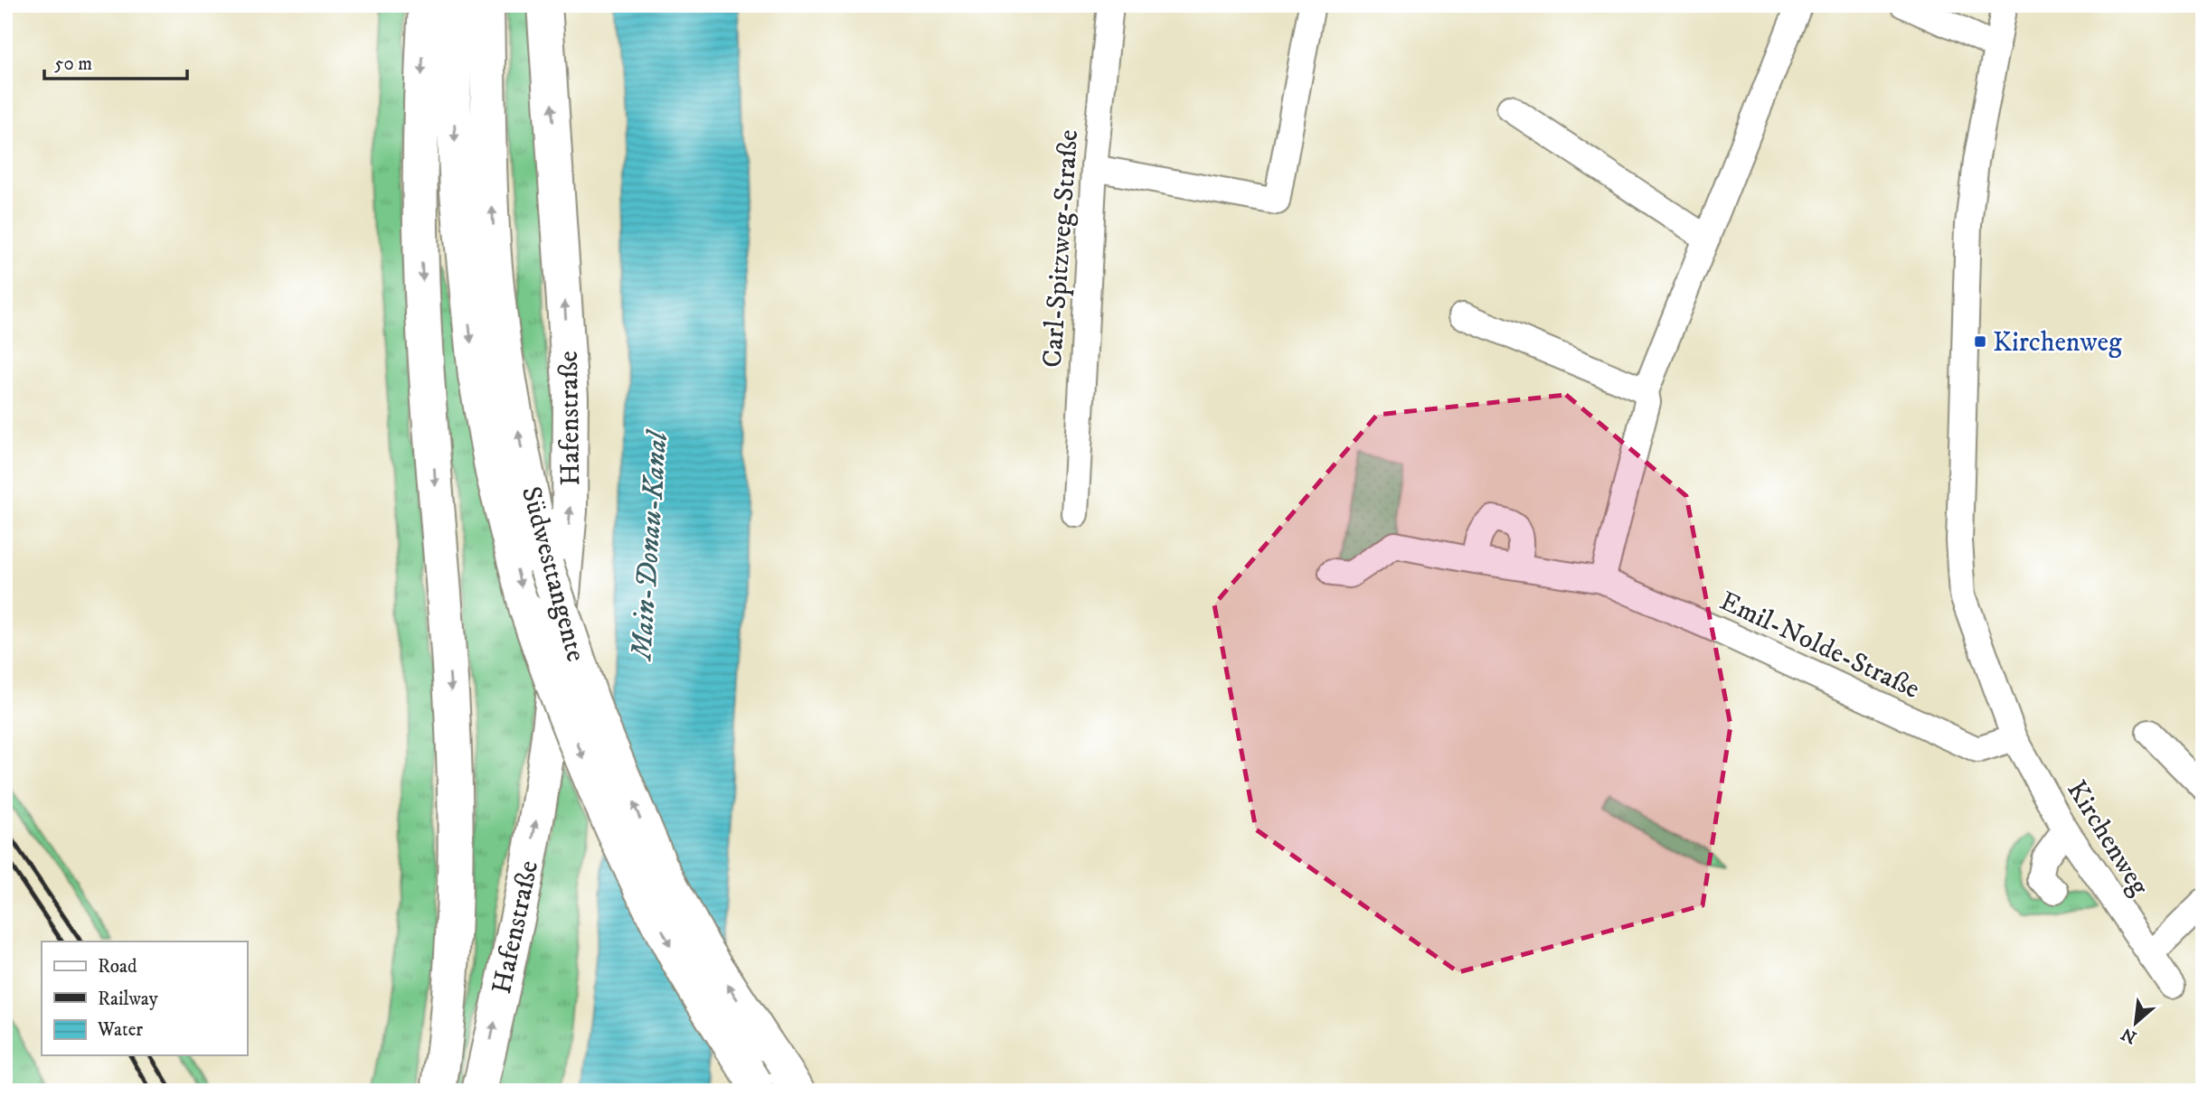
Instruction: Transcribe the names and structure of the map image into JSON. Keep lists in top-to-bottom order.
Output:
{
  "streets": {
    "highway": ["Hafenstraße", "Südwesttangente"],
    "street": ["Carl-Spitzweg-Straße", "Emil-Nolde-Straße", "Kirchenweg"]
  },
  "crossings": [
    ["Emil-Nolde-Straße", "Kirchenweg"]
  ],
  "water": ["Main-Donau-Kanal"],
  "places": {
    "transit": ["Kirchenweg"]
  },
  "legend": ["Road", "Railway", "Water"],
  "scale_bar": "50 m",
  "north": "bottom left"
}
